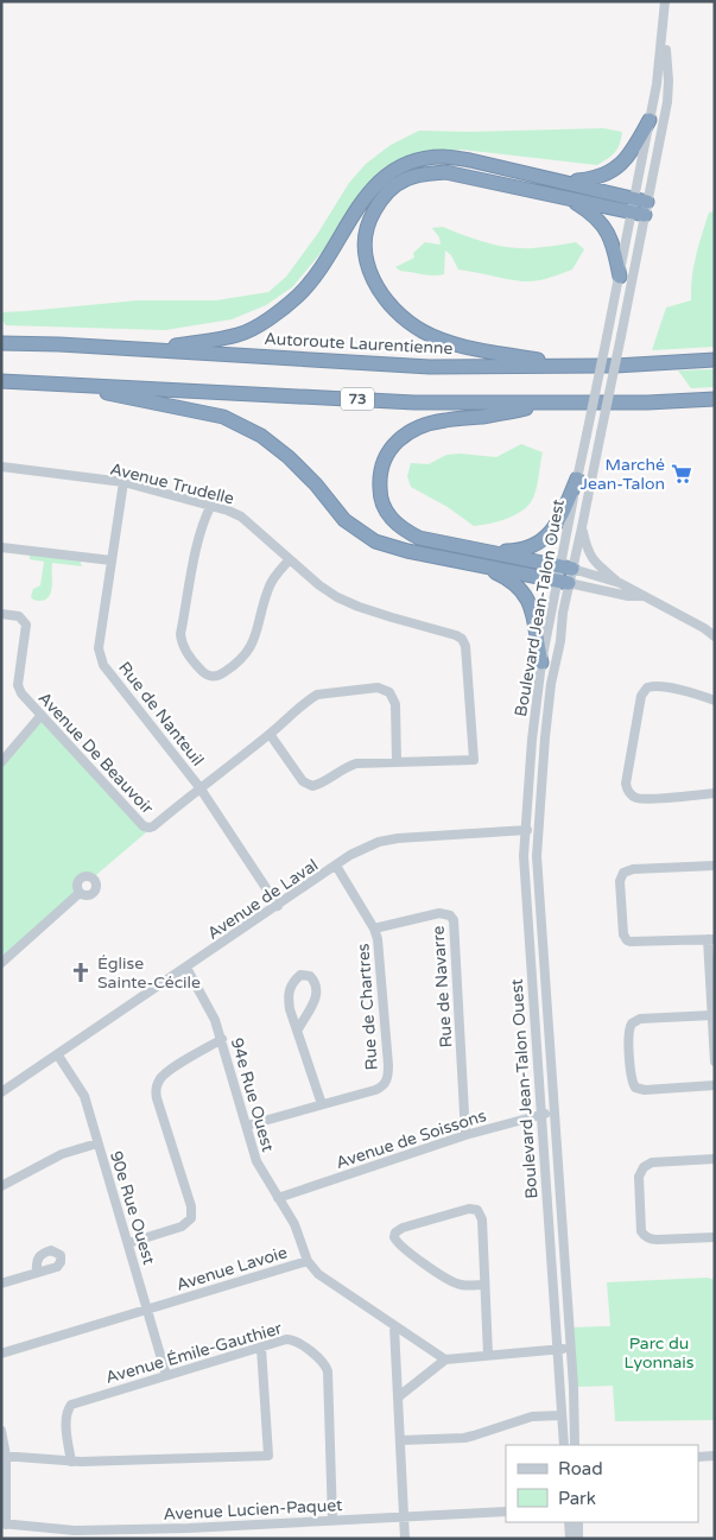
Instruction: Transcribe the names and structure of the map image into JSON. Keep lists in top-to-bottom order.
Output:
{
  "streets": {
    "highway": ["Autoroute Laurentienne", "73"],
    "street": [
      "Avenue Trudelle",
      "Boulevard Jean-Talon Ouest",
      "Rue de Nanteuil",
      "Avenue De Beauvoir",
      "Avenue de Laval",
      "Rue de Navarre",
      "Rue de Chartres",
      "94e Rue Ouest",
      "Avenue de Soissons",
      "90e Rue Ouest",
      "Avenue Lavoie",
      "Avenue Émile-Gauthier",
      "Avenue Lucien-Paquet"
    ]
  },
  "crossings": [
    ["Avenue Trudelle", "Rue de Nanteuil"],
    ["Avenue Trudelle", "Avenue De Beauvoir"],
    ["Boulevard Jean-Talon Ouest", "Avenue de Laval"],
    ["Boulevard Jean-Talon Ouest", "Avenue de Soissons"],
    ["Rue de Nanteuil", "Avenue De Beauvoir"],
    ["Rue de Nanteuil", "Avenue de Laval"],
    ["Avenue de Laval", "Rue de Chartres"],
    ["Avenue de Laval", "94e Rue Ouest"],
    ["Avenue de Laval", "90e Rue Ouest"],
    ["Rue de Navarre", "Rue de Chartres"],
    ["Rue de Navarre", "Avenue de Soissons"],
    ["Rue de Chartres", "94e Rue Ouest"],
    ["94e Rue Ouest", "Avenue de Soissons"],
    ["94e Rue Ouest", "Avenue Lavoie"],
    ["90e Rue Ouest", "Avenue Lavoie"],
    ["90e Rue Ouest", "Avenue Émile-Gauthier"],
    ["Avenue Émile-Gauthier", "Avenue Lucien-Paquet"]
  ],
  "parks": ["Parc du Lyonnais"],
  "places": {
    "supermarket": ["Marché Jean-Talon"],
    "church": ["Église Sainte-Cécile"]
  },
  "legend": ["Road", "Park"]
}
